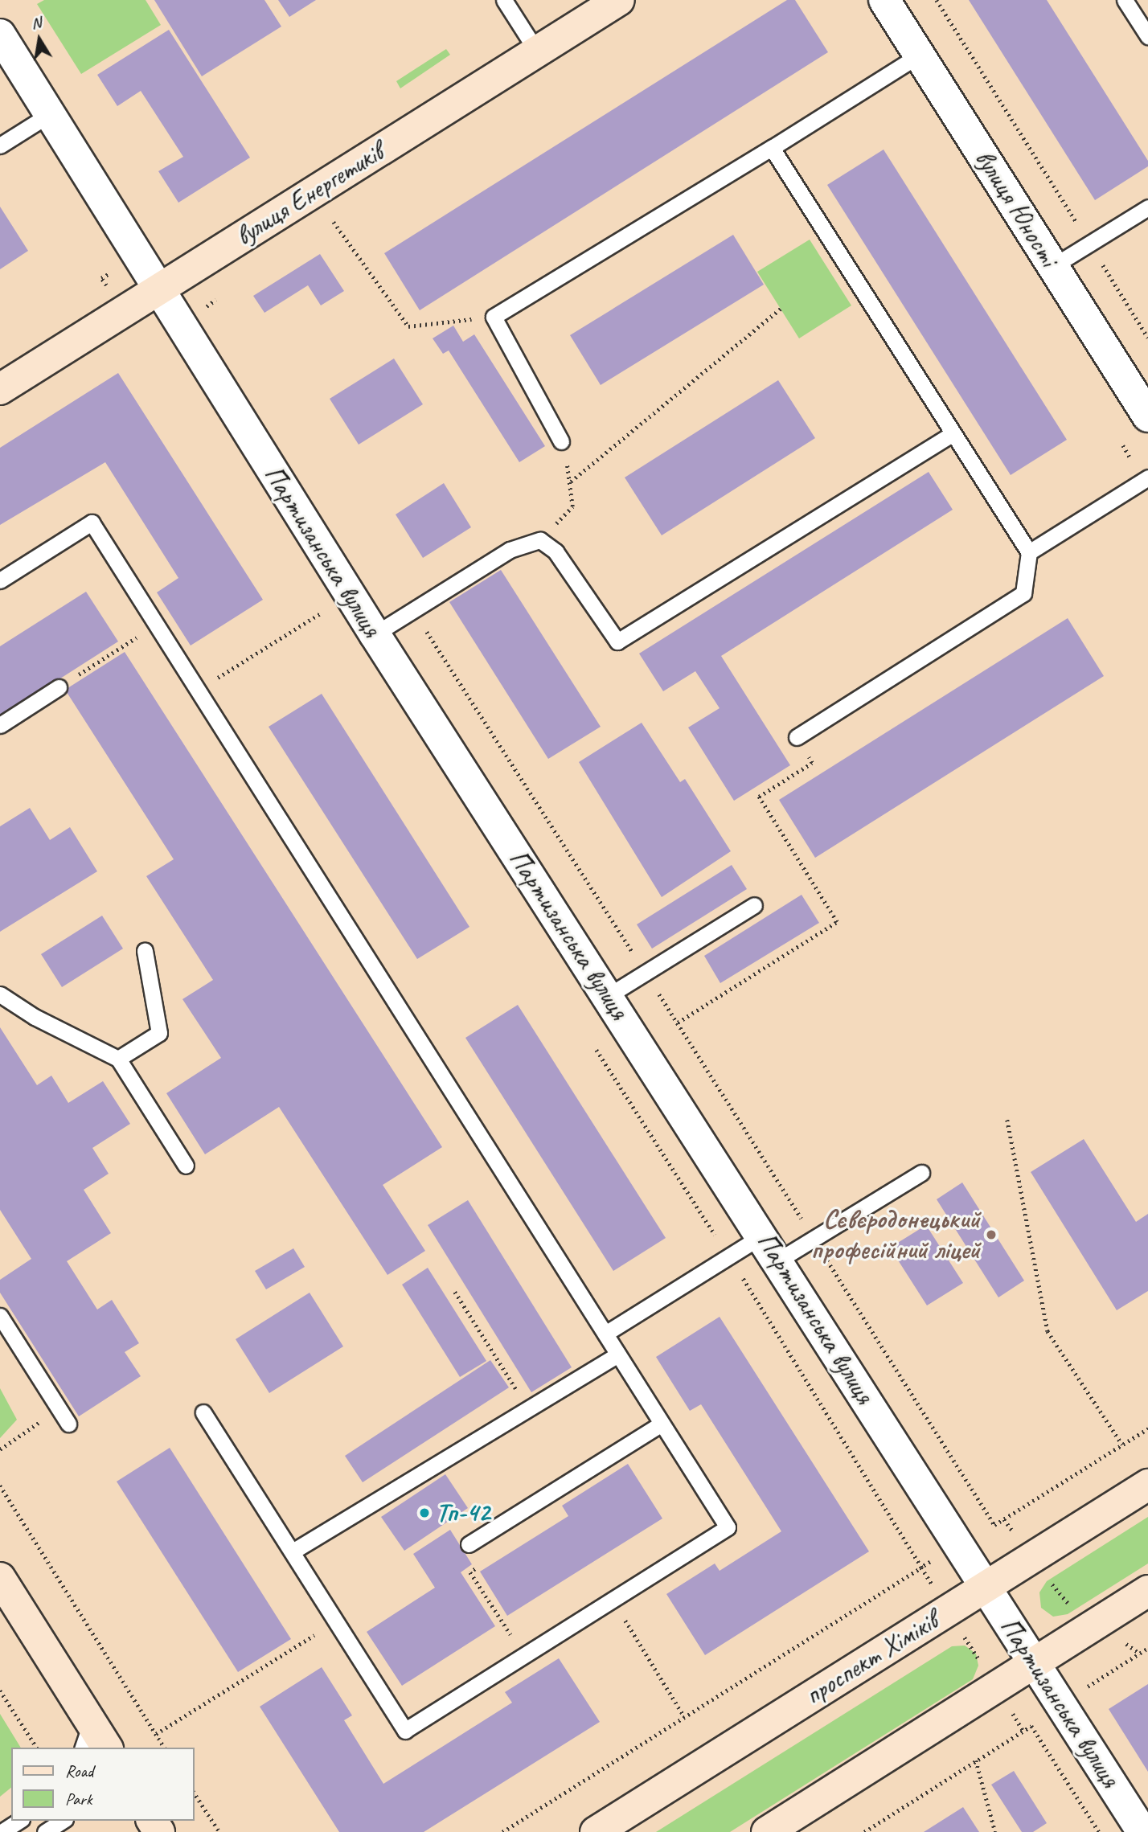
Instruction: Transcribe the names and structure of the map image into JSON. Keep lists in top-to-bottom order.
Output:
{
  "streets": {
    "main road": ["вулиця Енергетиків", "проспект Хіміків"],
    "street": ["вулиця Юності", "Партизанська вулиця"]
  },
  "crossings": [
    ["вулиця Енергетиків", "Партизанська вулиця"],
    ["Партизанська вулиця", "проспект Хіміків"]
  ],
  "places": ["Сєвєродонецький професійний ліцей", "Тп-42"],
  "legend": ["Road", "Park"],
  "north": "top"
}
